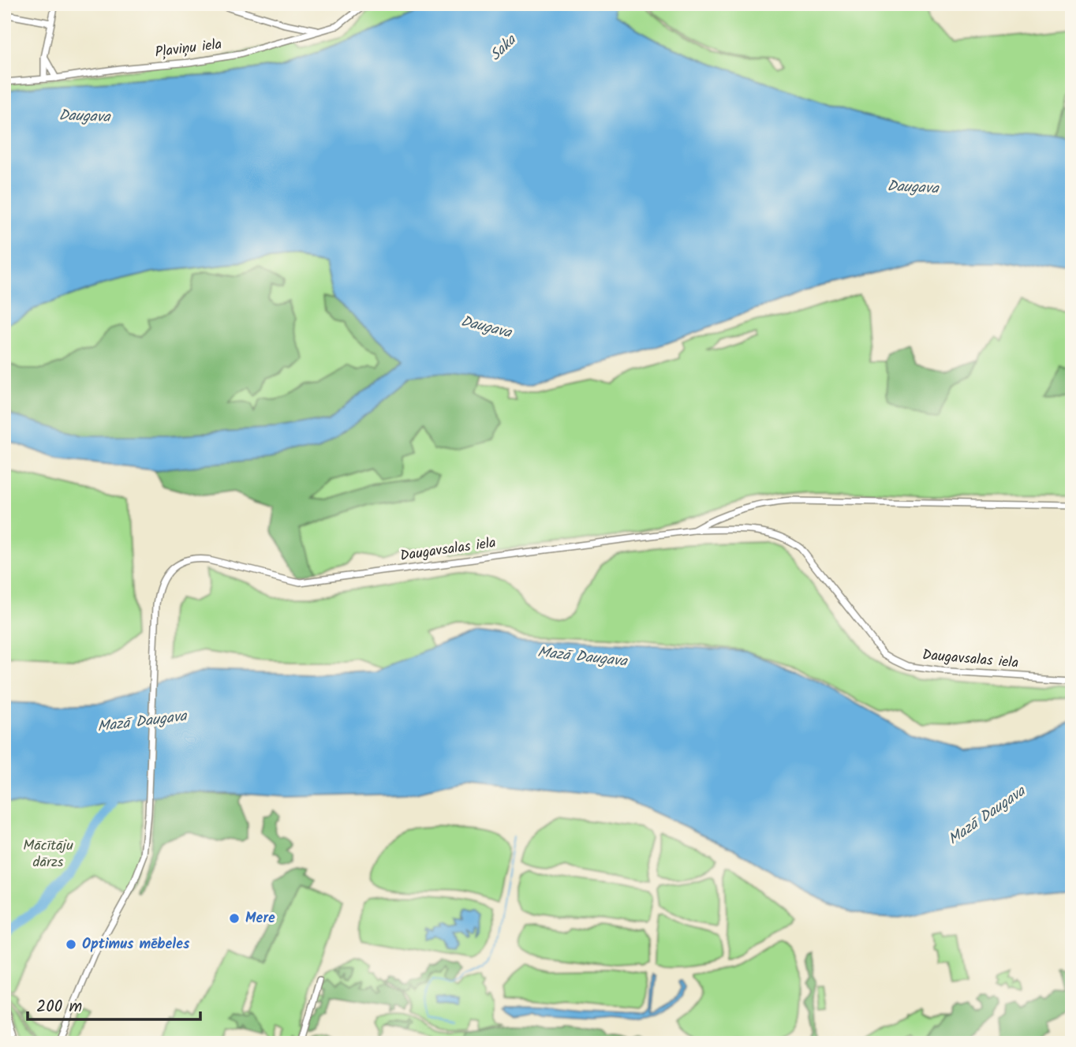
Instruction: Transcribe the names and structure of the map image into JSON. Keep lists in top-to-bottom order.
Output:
{
  "streets": {
    "street": ["Pļaviņu iela", "Daugavsalas iela"]
  },
  "water": ["Saka", "Daugava", "Mazā Daugava"],
  "parks": ["Mācītāju dārzs"],
  "places": ["Mere", "Optimus mēbeles"],
  "scale_bar": "200 m"
}
